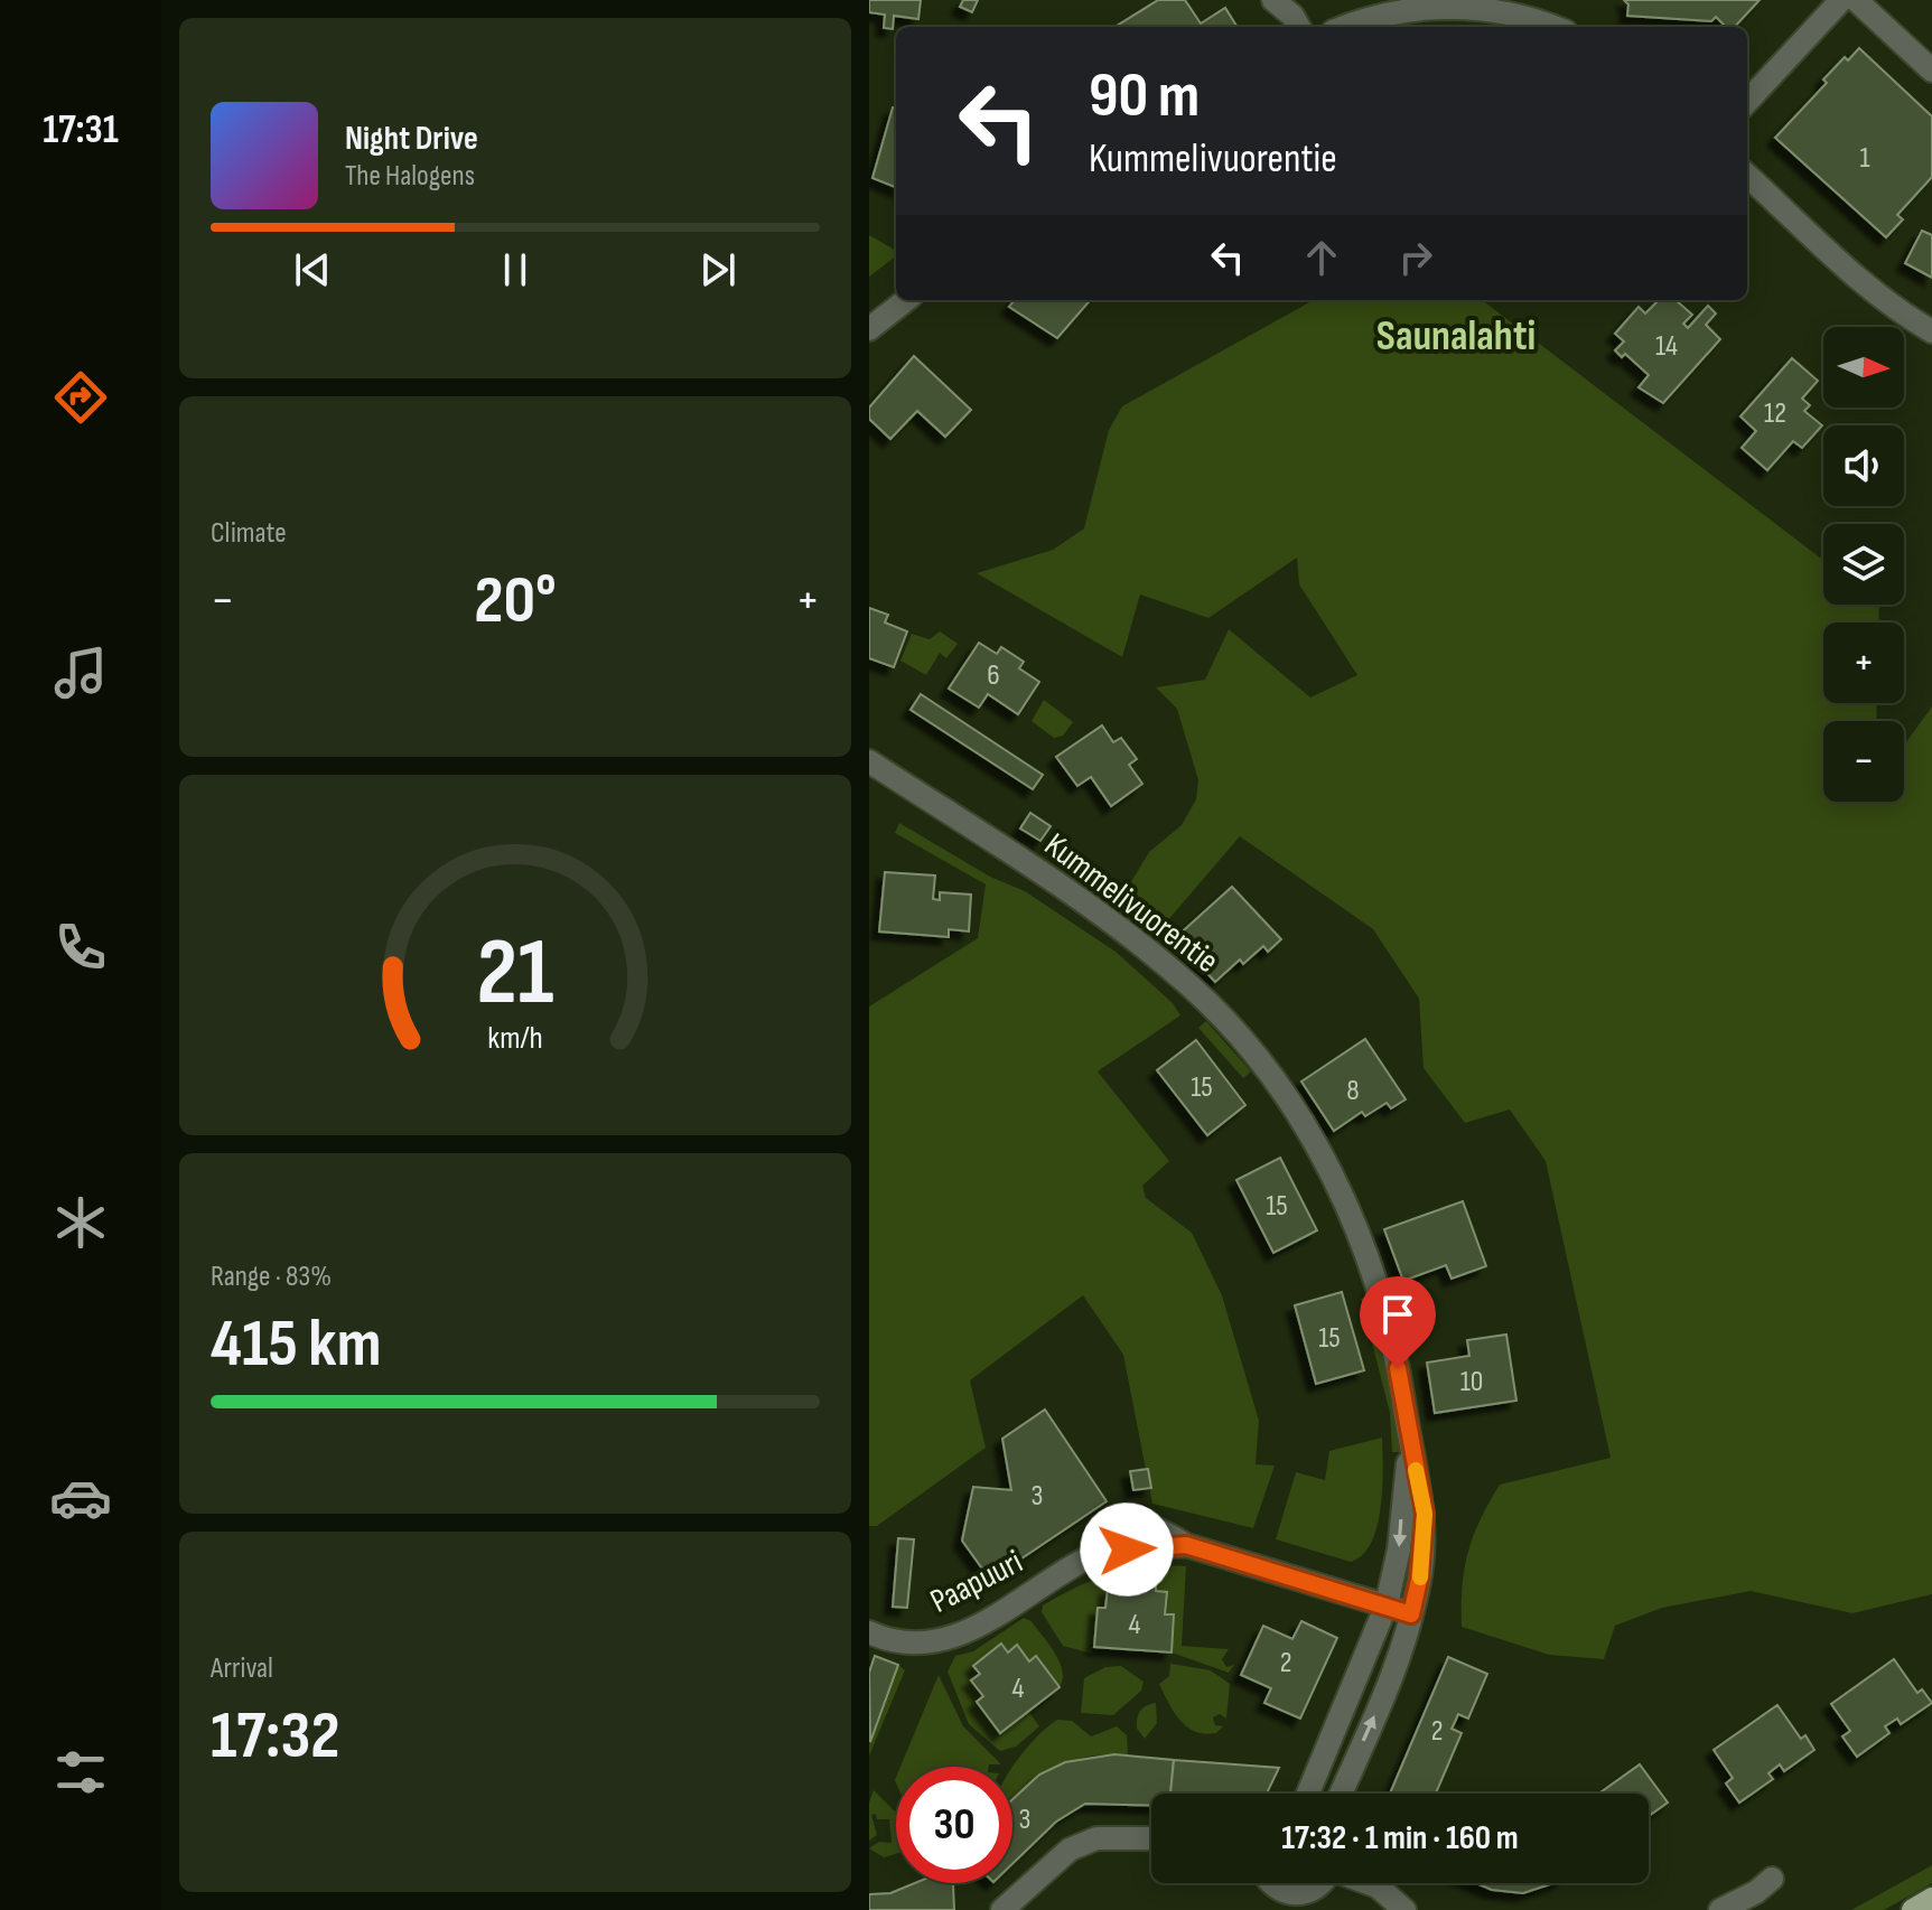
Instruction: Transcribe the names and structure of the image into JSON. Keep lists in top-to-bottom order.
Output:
{
  "streets": {
    "street": ["Kummelivuorentie", "Paapuuri"]
  },
  "crossings": [
    ["Kummelivuorentie", "Paapuuri"]
  ],
  "districts": ["Saunalahti"],
  "house_numbers": [
    "1",
    "14",
    "12",
    "6",
    "15",
    "8",
    "15",
    "15",
    "10",
    "3",
    "4",
    "2",
    "4",
    "2",
    "3"
  ],
  "north": "right",
  "page": {
    "tabs": "17:31",
    "turn": ["90 m", "Kummelivuorentie"],
    "song": ["Night Drive", "The Halogens"],
    "map_buttons": ["+", "−"],
    "tile": [
      "Climate",
      ["Range · 83%", "415 km"],
      ["Arrival", "17:32"]
    ],
    "heat": ["−", "20°", "+"],
    "limit": "30",
    "trip": "17:32 · 1 min · 160 m",
    "gauge": ["21", "km/h"]
  }
}
